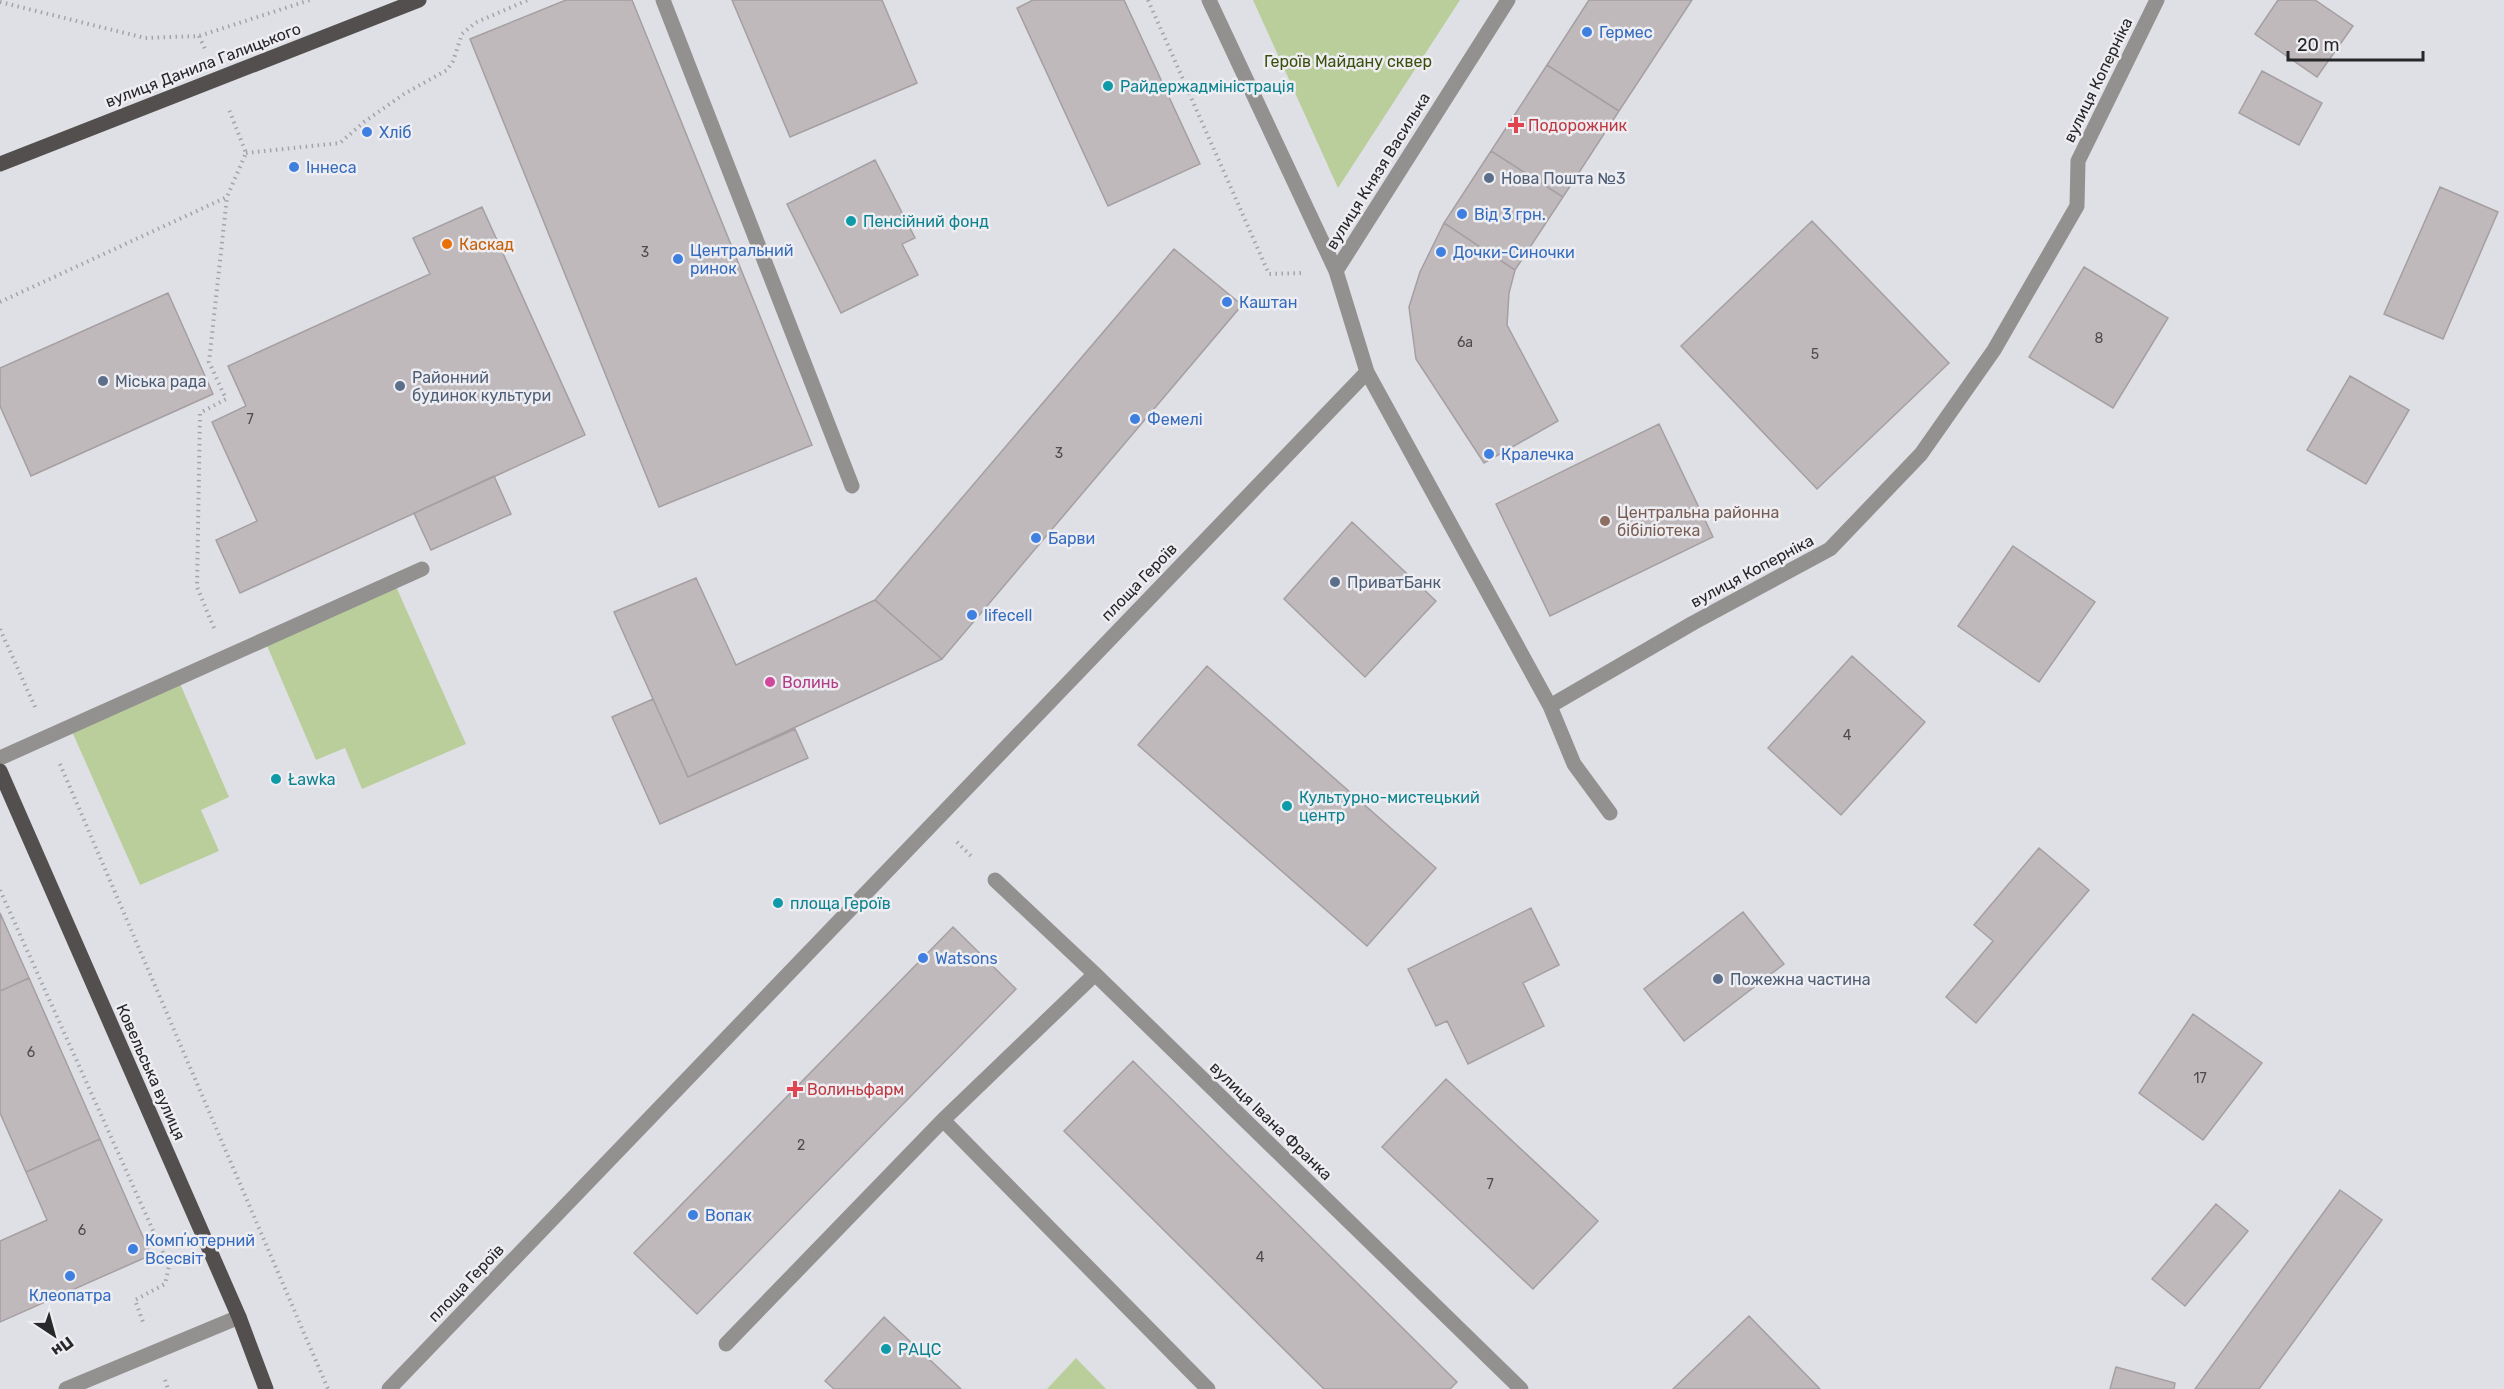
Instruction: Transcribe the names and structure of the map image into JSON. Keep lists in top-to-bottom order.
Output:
{
  "streets": {
    "main road": ["вулиця Данила Галицького", "Ковельська вулиця"],
    "street": [
      "вулиця Коперніка",
      "вулиця Князя Василька",
      "площа Героїв",
      "вулиця Івана Франка"
    ]
  },
  "parks": ["Героїв Майдану сквер"],
  "places": {
    "other": [
      "Гермес",
      "Райдержадміністрація",
      "Хліб",
      "Іннеса",
      "Нова Пошта №3",
      "Від 3 грн.",
      "Пенсійний фонд",
      "Каскад",
      "Дочки-Синочки",
      "Центральний ринок",
      "Каштан",
      "Міська рада",
      "Районний будинок культури",
      "Фемелі",
      "Кралечка",
      "Центральна районна бібіліотека",
      "Барви",
      "ПриватБанк",
      "lifecell",
      "Волинь",
      "Ławka",
      "Культурно-мистецький центр",
      "площа Героїв",
      "Watsons",
      "Пожежна частина",
      "Вопак",
      "Компʼютерний Всесвіт",
      "Клеопатра",
      "РАЦС"
    ],
    "health": ["Подорожник", "Волиньфарм"]
  },
  "house_numbers": [
    "3",
    "8",
    "6а",
    "5",
    "7",
    "3",
    "4",
    "6",
    "17",
    "2",
    "7",
    "6",
    "4"
  ],
  "scale_bar": "20 m",
  "north": "bottom right"
}
